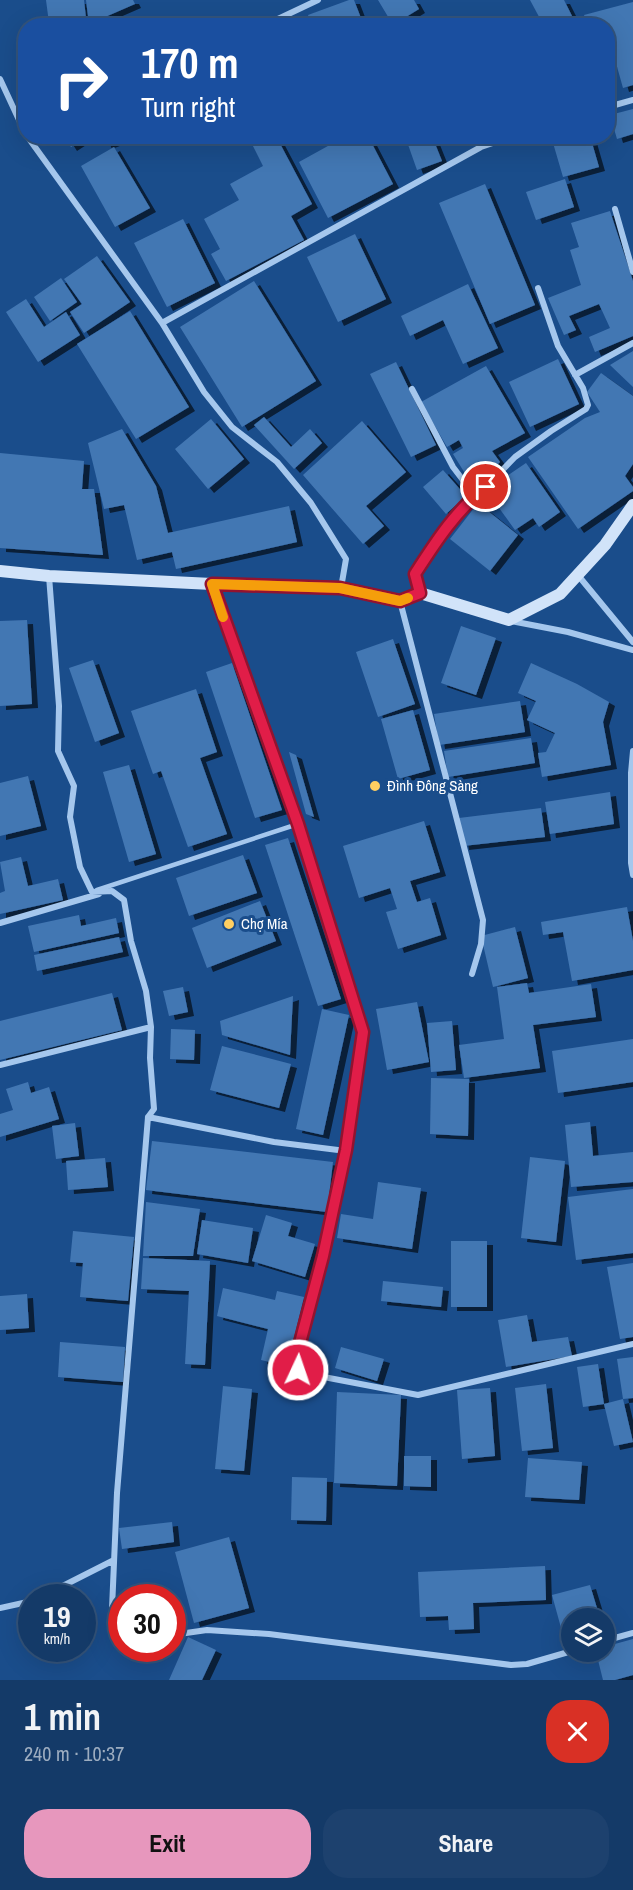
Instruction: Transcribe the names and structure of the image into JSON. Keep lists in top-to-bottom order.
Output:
{
  "places": ["Đình Đông Sàng", "Chợ Mía"],
  "page": {
    "turn": ["170 m", "Turn right"],
    "speed": "19 km/h",
    "limit": "30",
    "heading": ["1 min", "240 m · 10:37"],
    "buttons": ["Exit", "Share"]
  }
}
